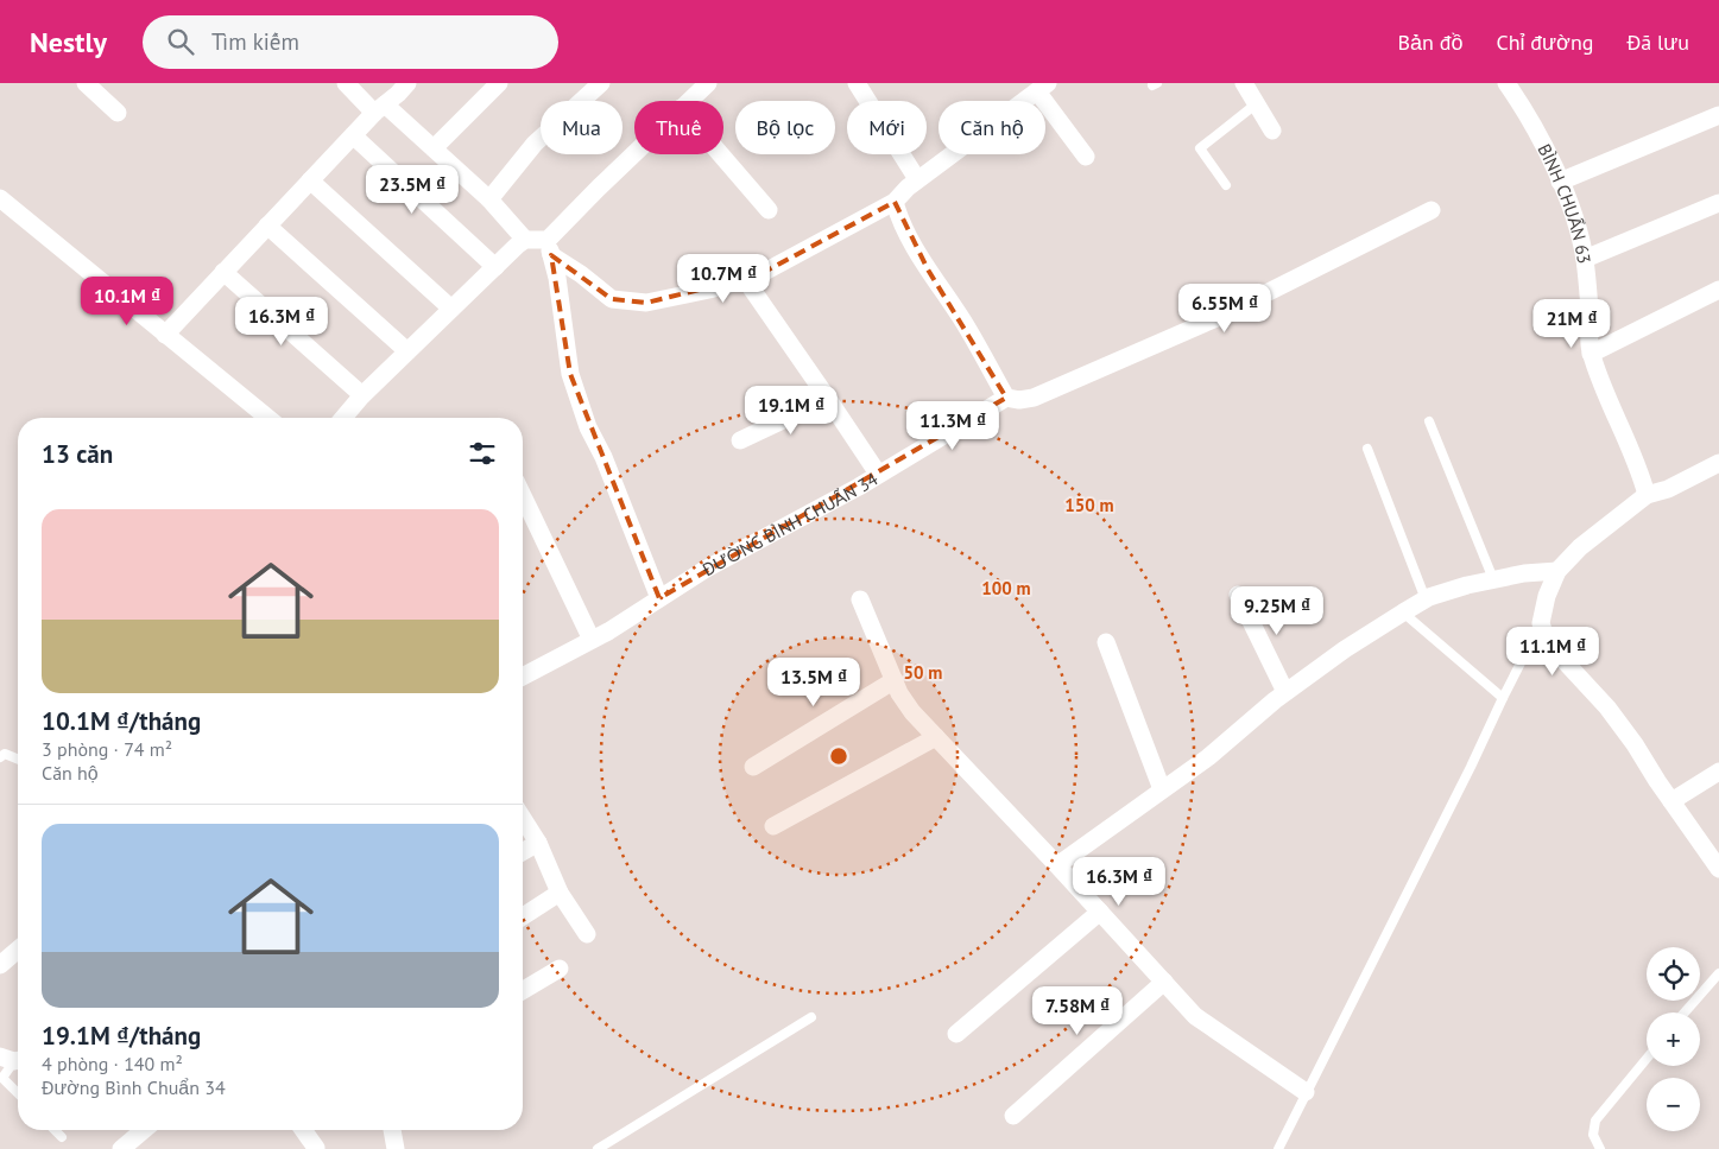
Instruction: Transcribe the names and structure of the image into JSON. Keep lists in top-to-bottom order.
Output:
{
  "streets": {
    "street": ["BÌNH CHUẨN 63", "ĐƯỜNG BÌNH CHUẨN 34"]
  },
  "page": {
    "header": "Nestly",
    "search": "Tìm kiếm",
    "nav": ["Bản đồ", "Chỉ đường", "Đã lưu"],
    "chip": [
      "Mua",
      "Thuê",
      "Bộ lọc",
      "Mới",
      "Căn hộ"
    ],
    "price": [
      "23.5M ₫",
      "10.7M ₫",
      "10.1M ₫",
      "6.55M ₫",
      "16.3M ₫",
      "21M ₫",
      "19.1M ₫",
      "11.3M ₫",
      "9.25M ₫",
      "11.1M ₫",
      "13.5M ₫",
      "16.3M ₫",
      "7.58M ₫"
    ],
    "heading": "13 căn",
    "list": [
      {
        "name": "10.1M ₫/tháng",
        "note": "3 phòng · 74 m² · Căn hộ"
      },
      {
        "name": "19.1M ₫/tháng",
        "note": "4 phòng · 140 m² · Đường Bình Chuẩn 34"
      }
    ],
    "map_buttons": ["+", "−"]
  },
  "rings": ["150 m", "100 m", "50 m"]
}
